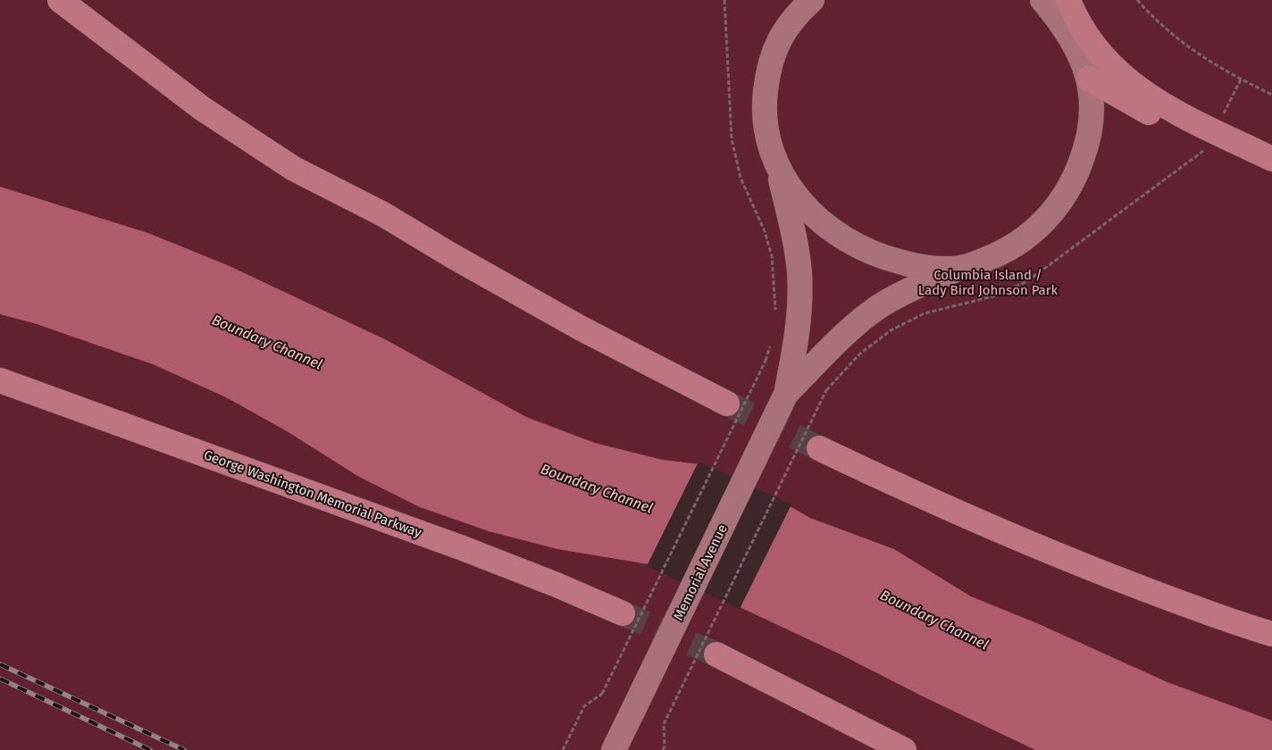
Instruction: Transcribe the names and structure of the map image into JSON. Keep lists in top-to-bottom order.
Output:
{
  "streets": {
    "highway": ["George Washington Memorial Parkway"],
    "main road": ["Memorial Avenue"]
  },
  "water": ["Boundary Channel"],
  "parks": ["Columbia Island / Lady Bird Johnson Park"]
}
